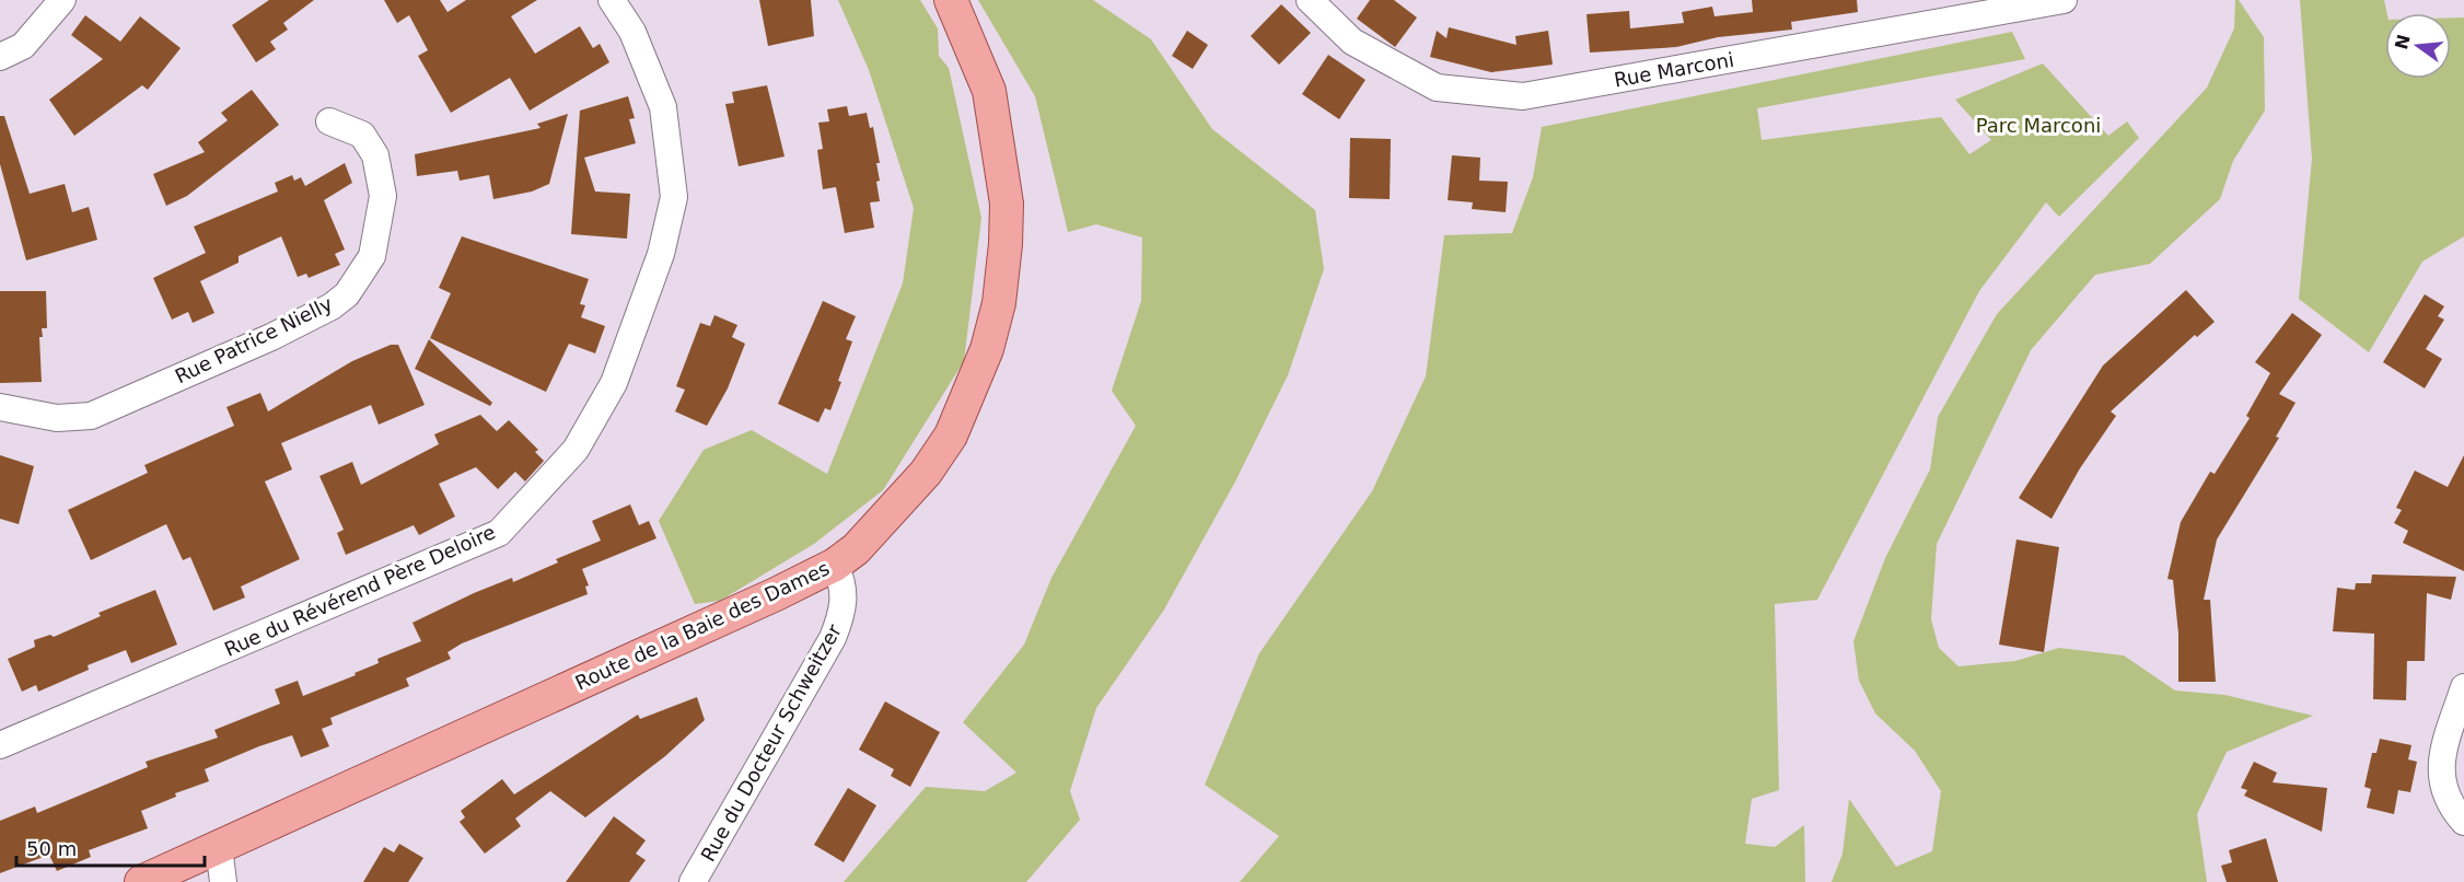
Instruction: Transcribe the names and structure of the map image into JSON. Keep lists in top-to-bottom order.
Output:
{
  "streets": {
    "main road": ["Route de la Baie des Dames"],
    "street": [
      "Rue Marconi",
      "Rue Patrice Nielly",
      "Rue du Révérend Père Deloire",
      "Rue du Docteur Schweitzer"
    ]
  },
  "crossings": [
    ["Route de la Baie des Dames", "Rue du Docteur Schweitzer"]
  ],
  "parks": ["Parc Marconi"],
  "scale_bar": "50 m",
  "north": "left"
}
